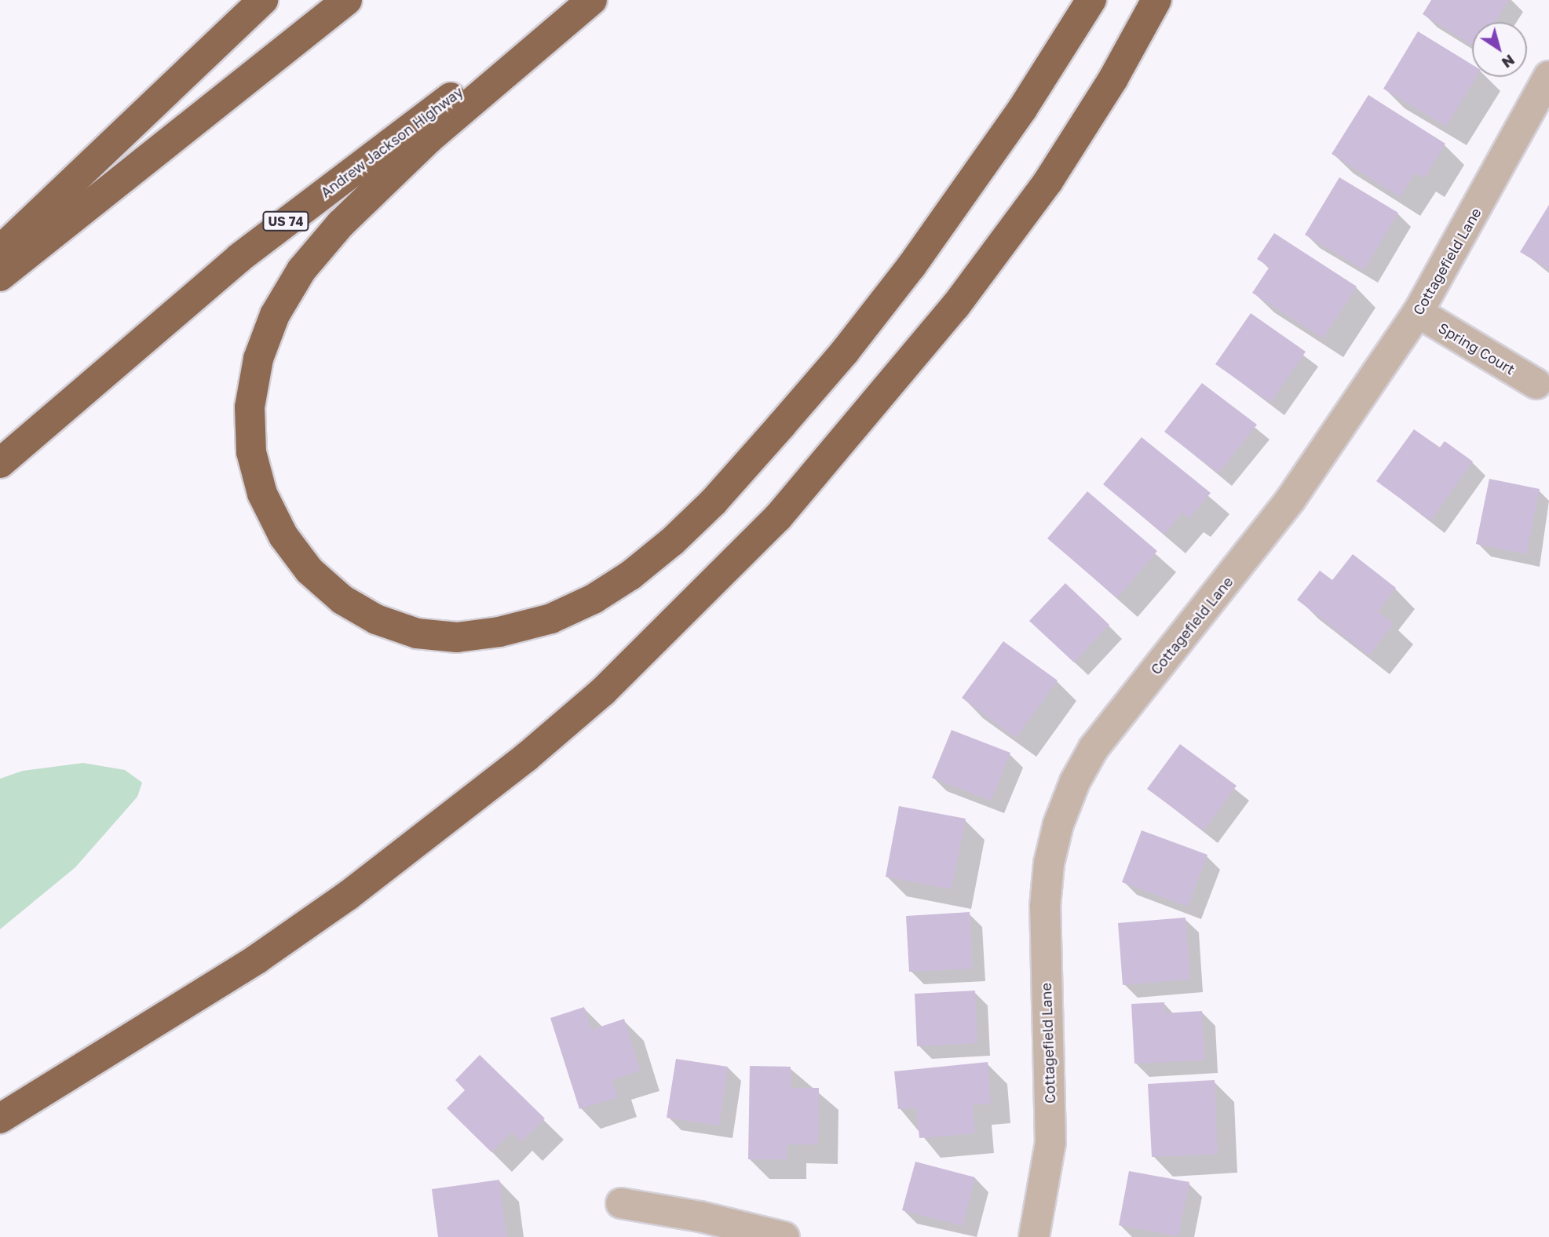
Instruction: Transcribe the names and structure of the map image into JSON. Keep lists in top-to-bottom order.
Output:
{
  "streets": {
    "highway": ["Andrew Jackson Highway", "US 74"],
    "street": ["Cottagefield Lane", "Spring Court"]
  },
  "crossings": [
    ["Cottagefield Lane", "Spring Court"]
  ],
  "north": "bottom right"
}
